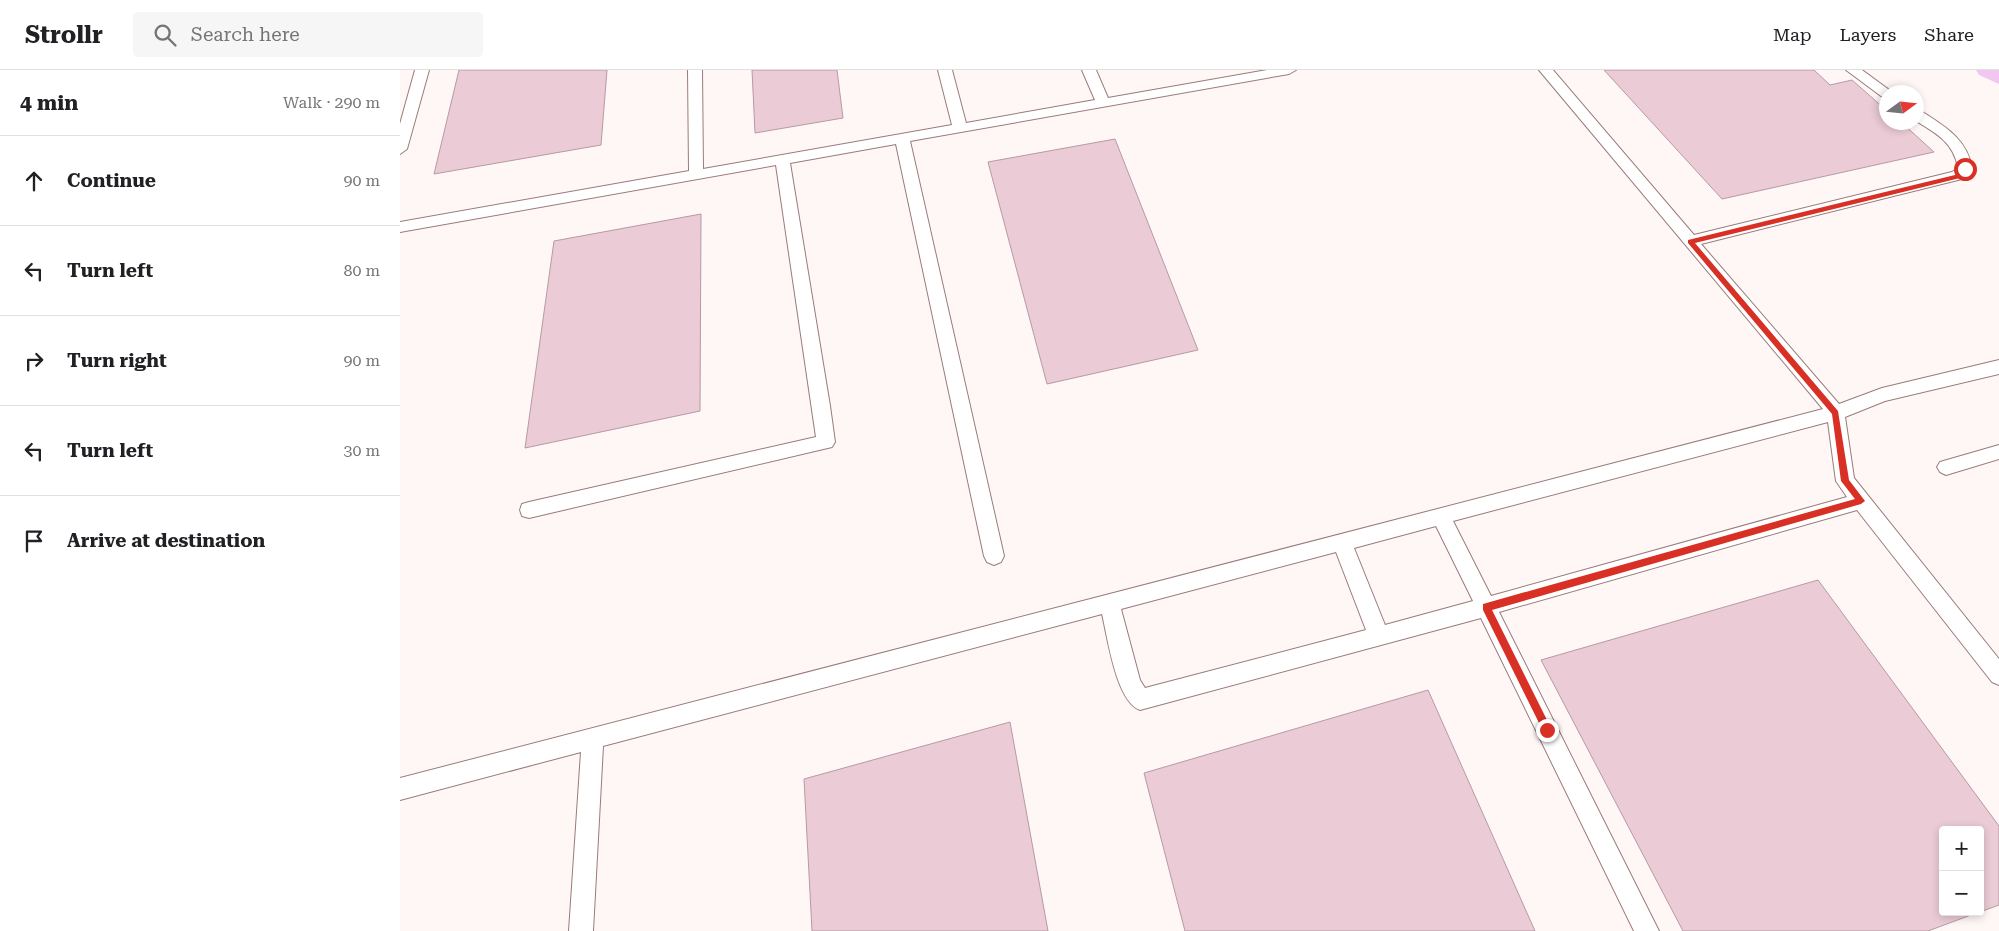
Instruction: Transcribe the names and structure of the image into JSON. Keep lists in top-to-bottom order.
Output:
{
  "north": "right",
  "page": {
    "header": "Strollr",
    "search": "Search here",
    "nav": ["Map", "Layers", "Share"],
    "heading": ["4 min", "Walk · 290 m"],
    "list": [
      ["Continue", "90 m"],
      ["Turn left", "80 m"],
      ["Turn right", "90 m"],
      ["Turn left", "30 m"],
      "Arrive at destination"
    ],
    "map_buttons": ["+", "−"]
  }
}
